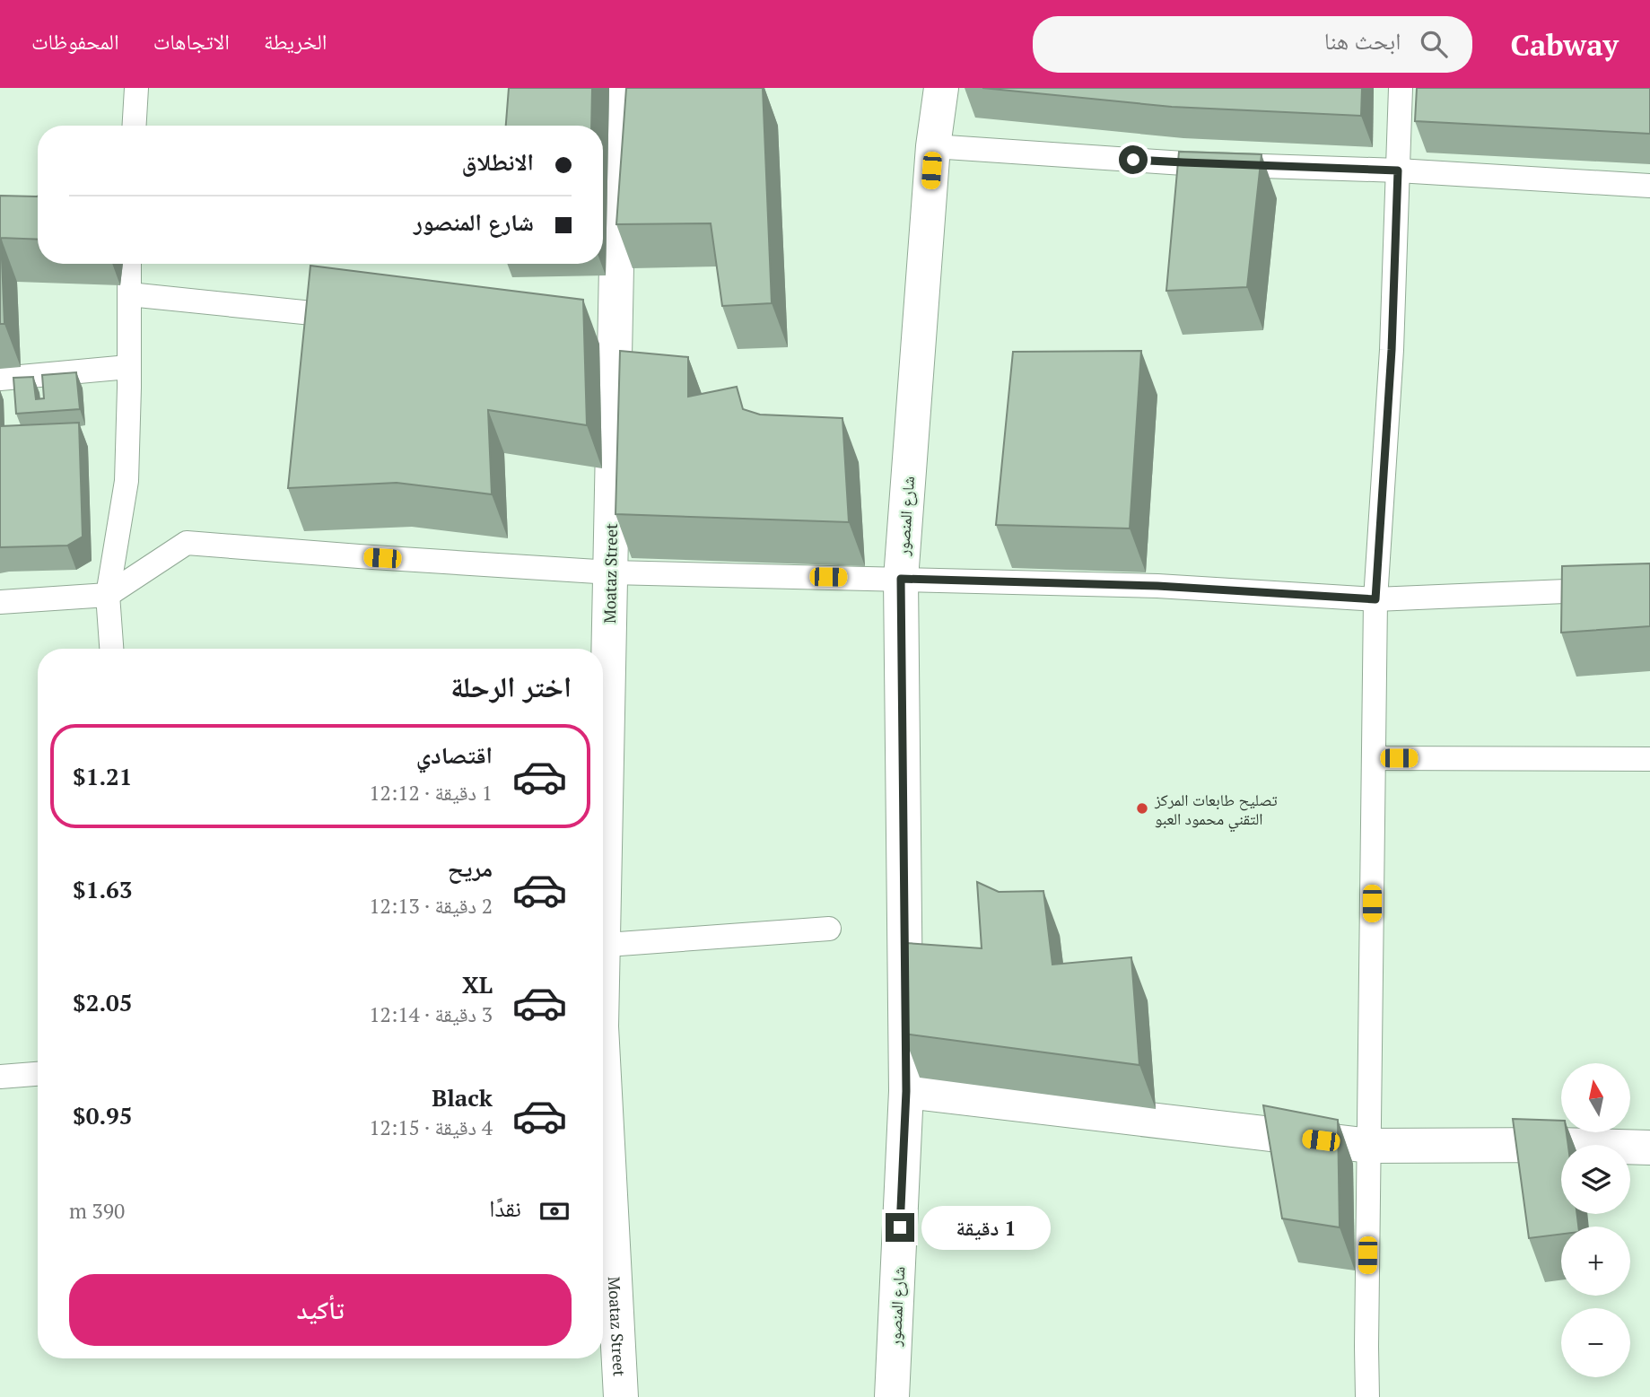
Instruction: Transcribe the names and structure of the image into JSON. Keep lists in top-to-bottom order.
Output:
{
  "streets": {
    "street": ["شارع المنصور", "Moataz Street"]
  },
  "places": ["تصليح طابعات المركز التقني محمود العبو"],
  "north": "top",
  "page": {
    "header": "Cabway",
    "search": "ابحث هنا",
    "nav": ["الخريطة", "الاتجاهات", "المحفوظات"],
    "banner": ["الانطلاق", "شارع المنصور"],
    "heading": "اختر الرحلة",
    "list": [
      {
        "name": "اقتصادي",
        "note": "1 دقيقة · 12:12",
        "value": "$1.21"
      },
      {
        "name": "مريح",
        "note": "2 دقيقة · 12:13",
        "value": "$1.63"
      },
      {
        "name": "XL",
        "note": "3 دقيقة · 12:14",
        "value": "$2.05"
      },
      {
        "name": "Black",
        "note": "4 دقيقة · 12:15",
        "value": "$0.95"
      }
    ],
    "map_buttons": ["+", "−"],
    "pay": ["نقدًا", "390 m"],
    "bubble": "1 دقيقة",
    "buttons": "تأكيد"
  }
}
